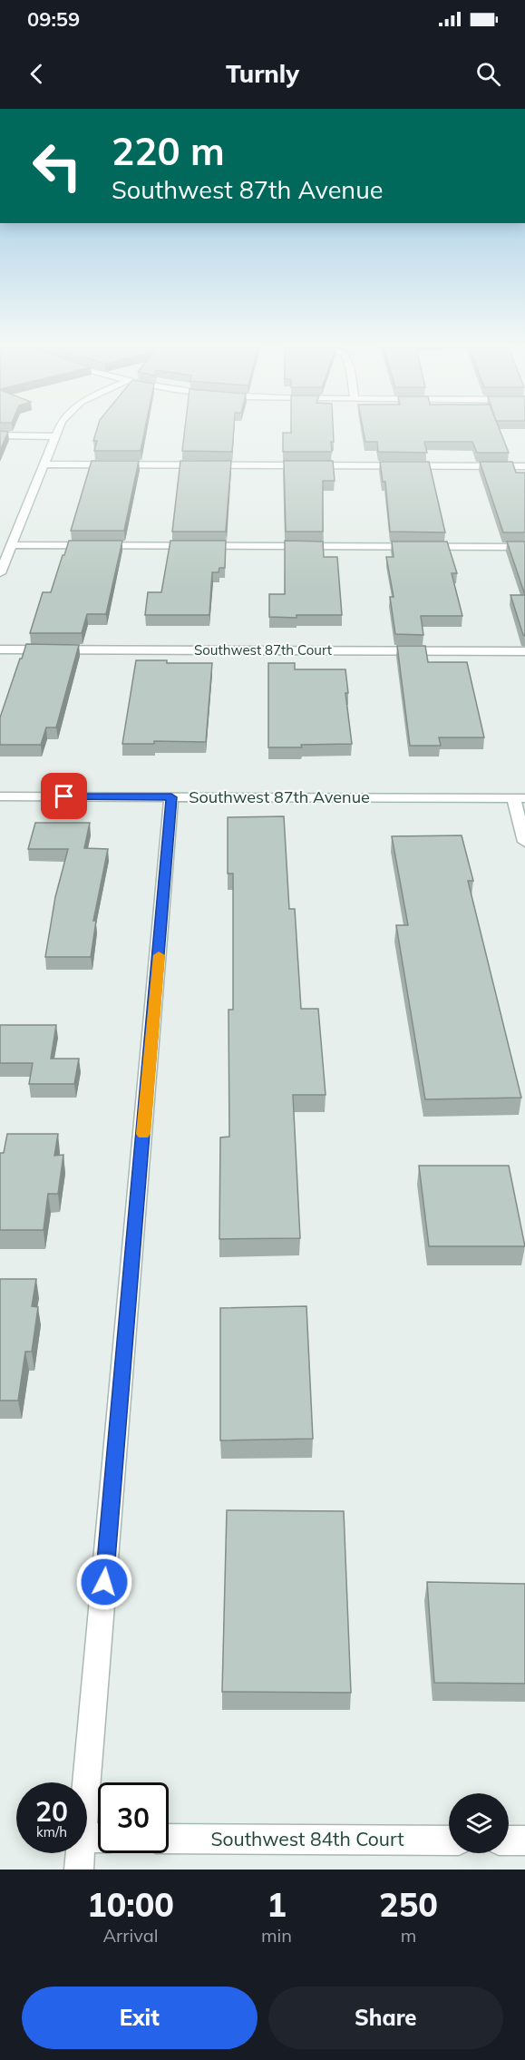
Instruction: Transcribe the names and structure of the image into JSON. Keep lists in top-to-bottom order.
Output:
{
  "streets": {
    "street": ["Southwest 87th Court", "Southwest 87th Avenue", "Southwest 84th Court"]
  },
  "page": {
    "status": "09:59",
    "header": "Turnly",
    "turn": ["220 m", "Southwest 87th Avenue"],
    "speed": "20 km/h",
    "limit": "30",
    "eta": [
      "10:00",
      "Arrival",
      "1",
      "min",
      "250",
      "m"
    ],
    "buttons": ["Exit", "Share"]
  }
}
